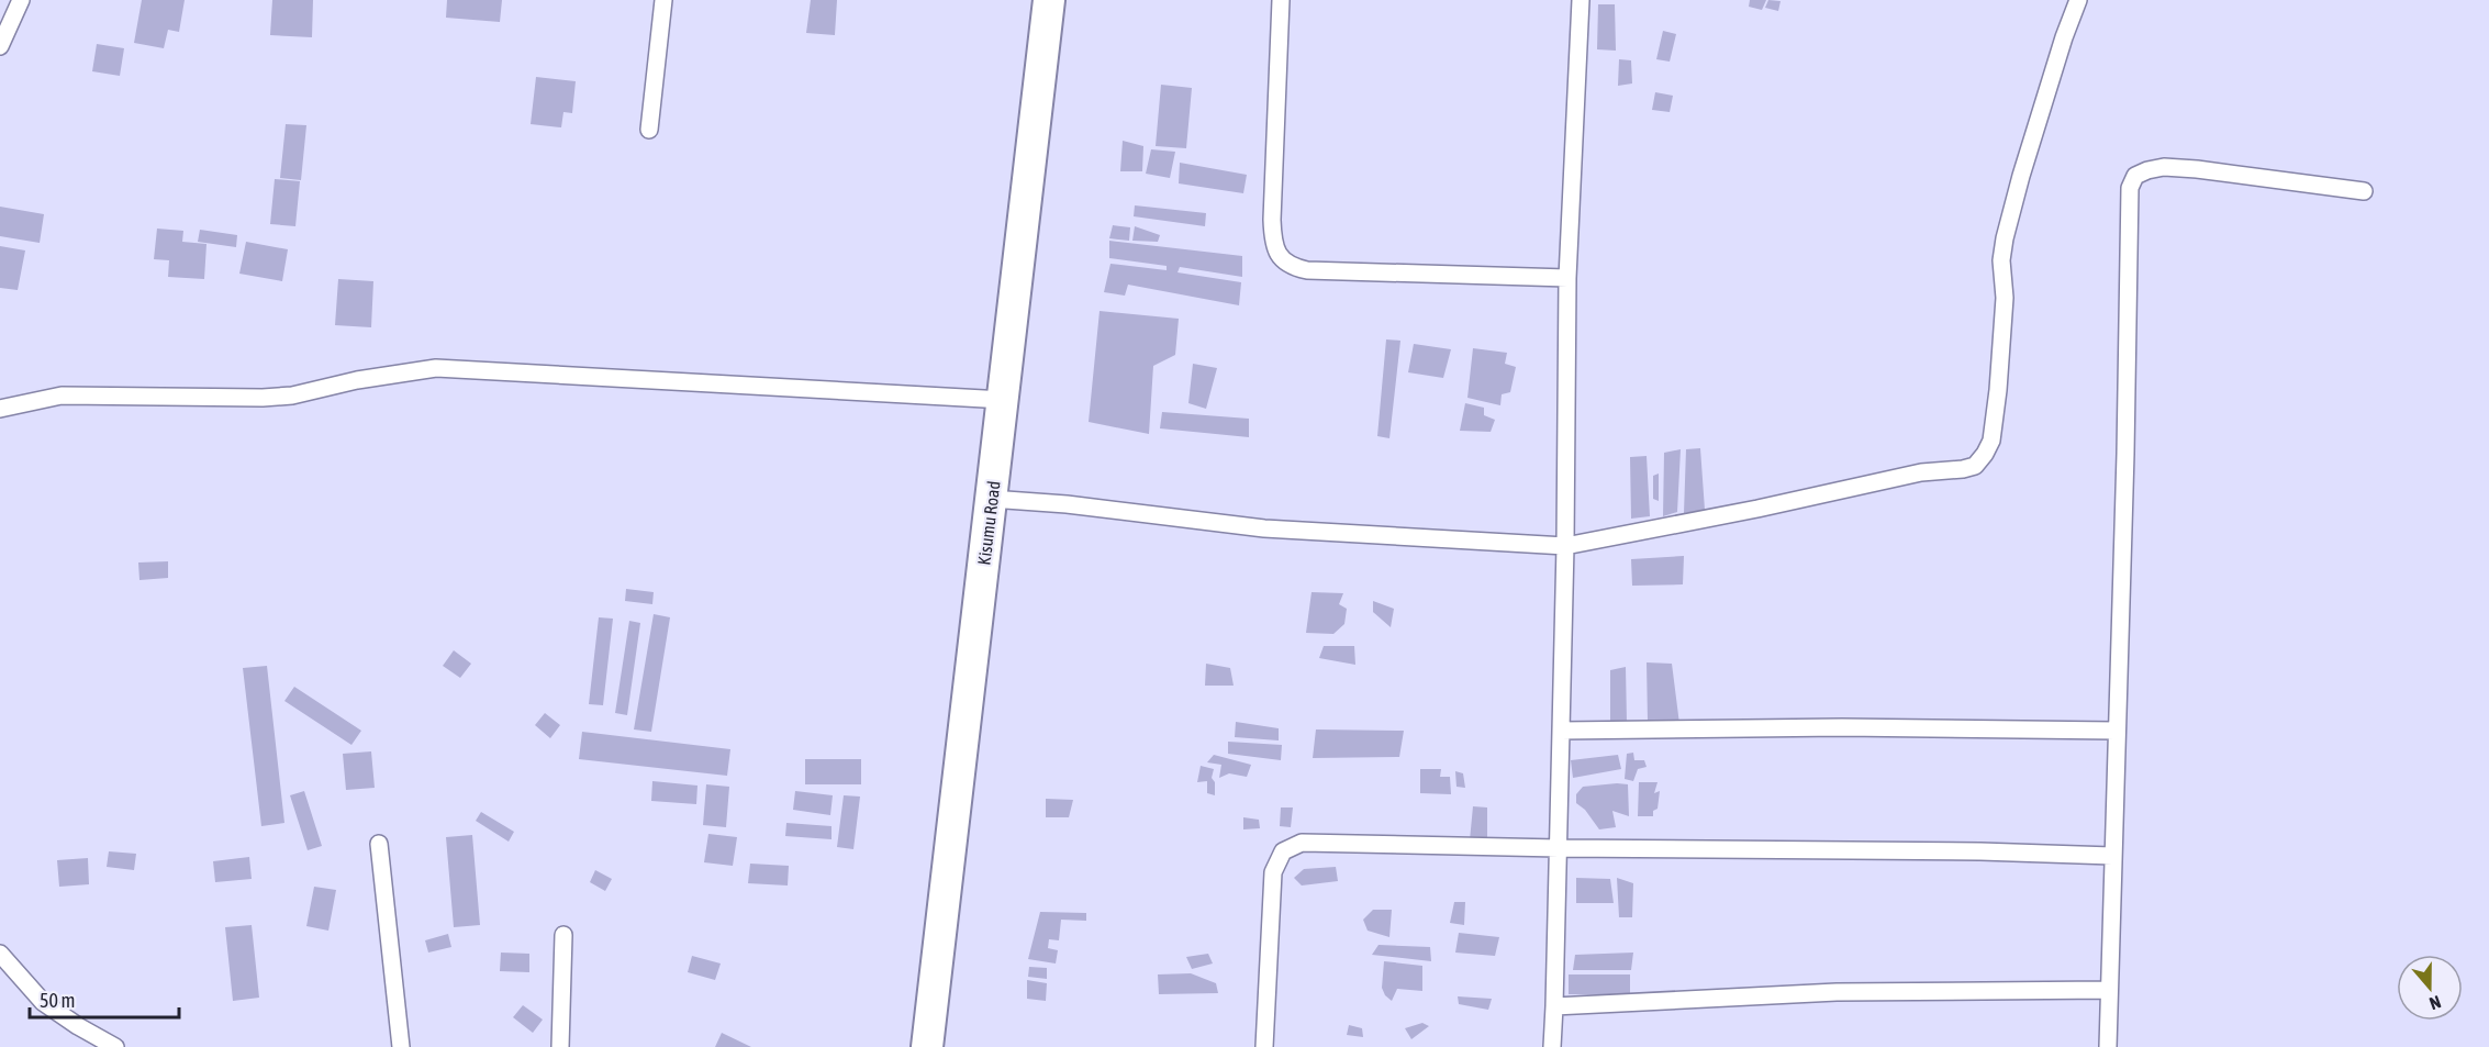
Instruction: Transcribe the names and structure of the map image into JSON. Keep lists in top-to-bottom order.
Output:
{
  "streets": {
    "highway": ["Kisumu Road"]
  },
  "scale_bar": "50 m",
  "north": "bottom"
}
